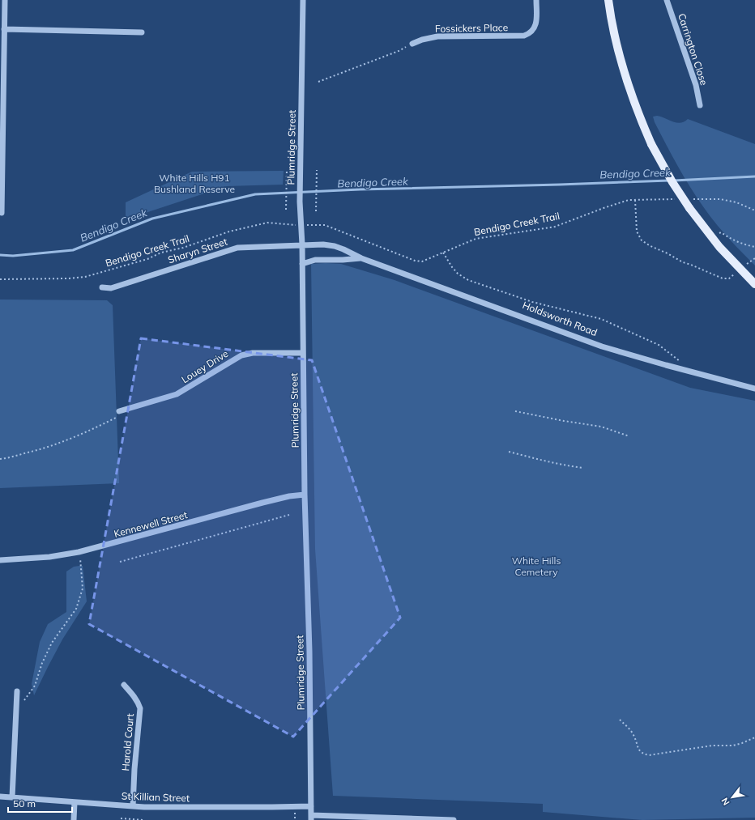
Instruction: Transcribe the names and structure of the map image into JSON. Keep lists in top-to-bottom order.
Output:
{
  "streets": {
    "street": [
      "Fossickers Place",
      "Carrington Close",
      "Plumridge Street",
      "Sharyn Street",
      "Holdsworth Road",
      "Louey Drive",
      "Kennewell Street",
      "Harold Court",
      "St Killian Street"
    ],
    "path": ["Bendigo Creek Trail"]
  },
  "crossings": [
    ["Plumridge Street", "Sharyn Street"],
    ["Plumridge Street", "Holdsworth Road"],
    ["Plumridge Street", "Louey Drive"],
    ["Plumridge Street", "Kennewell Street"],
    ["Plumridge Street", "St Killian Street"],
    ["Sharyn Street", "Holdsworth Road"],
    ["Harold Court", "St Killian Street"]
  ],
  "water": ["Bendigo Creek"],
  "parks": ["White Hills H91 Bushland Reserve", "White Hills Cemetery"],
  "scale_bar": "50 m",
  "north": "bottom left"
}
